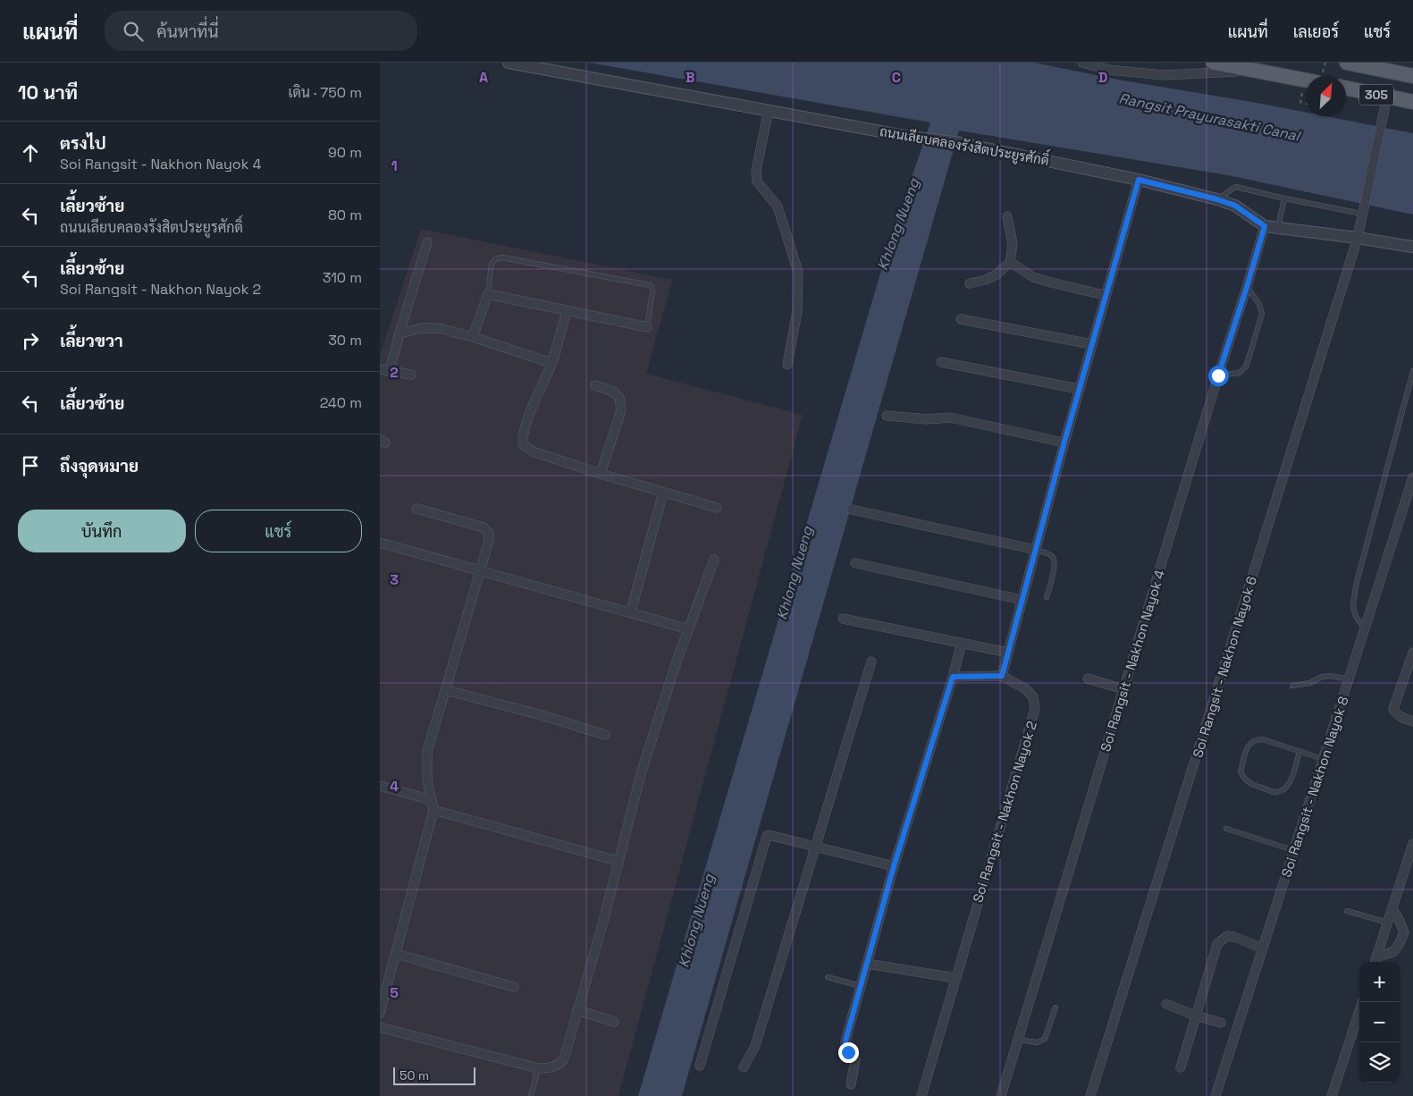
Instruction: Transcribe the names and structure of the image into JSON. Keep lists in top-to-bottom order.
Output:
{
  "streets": {
    "main road": ["305"],
    "street": [
      "ถนนเลียบคลองรังสิตประยูรศักดิ์",
      "Soi Rangsit - Nakhon Nayok 4",
      "Soi Rangsit - Nakhon Nayok 6",
      "Soi Rangsit - Nakhon Nayok 8",
      "Soi Rangsit - Nakhon Nayok 2"
    ]
  },
  "crossings": [
    ["305", "Soi Rangsit - Nakhon Nayok 6"],
    ["ถนนเลียบคลองรังสิตประยูรศักดิ์", "Soi Rangsit - Nakhon Nayok 4"],
    ["ถนนเลียบคลองรังสิตประยูรศักดิ์", "Soi Rangsit - Nakhon Nayok 6"]
  ],
  "water": ["Rangsit Prayurasakti Canal", "Khlong Nueng"],
  "scale_bar": "50 m",
  "north": "top right",
  "page": {
    "header": "แผนที่",
    "search": "ค้นหาที่นี่",
    "nav": ["แผนที่", "เลเยอร์", "แชร์"],
    "heading": ["10 นาที", "เดิน · 750 m"],
    "list": [
      ["ตรงไป", "Soi Rangsit - Nakhon Nayok 4", "90 m"],
      ["เลี้ยวซ้าย", "ถนนเลียบคลองรังสิตประยูรศักดิ์", "80 m"],
      ["เลี้ยวซ้าย", "Soi Rangsit - Nakhon Nayok 2", "310 m"],
      ["เลี้ยวขวา", "30 m"],
      ["เลี้ยวซ้าย", "240 m"],
      "ถึงจุดหมาย"
    ],
    "buttons": ["บันทึก", "แชร์"],
    "map_buttons": ["+", "−"],
    "scale": "50 m"
  },
  "grid": {
    "columns": [
      "A",
      "B",
      "C",
      "D"
    ],
    "rows": [
      "1",
      "2",
      "3",
      "4",
      "5"
    ]
  }
}
